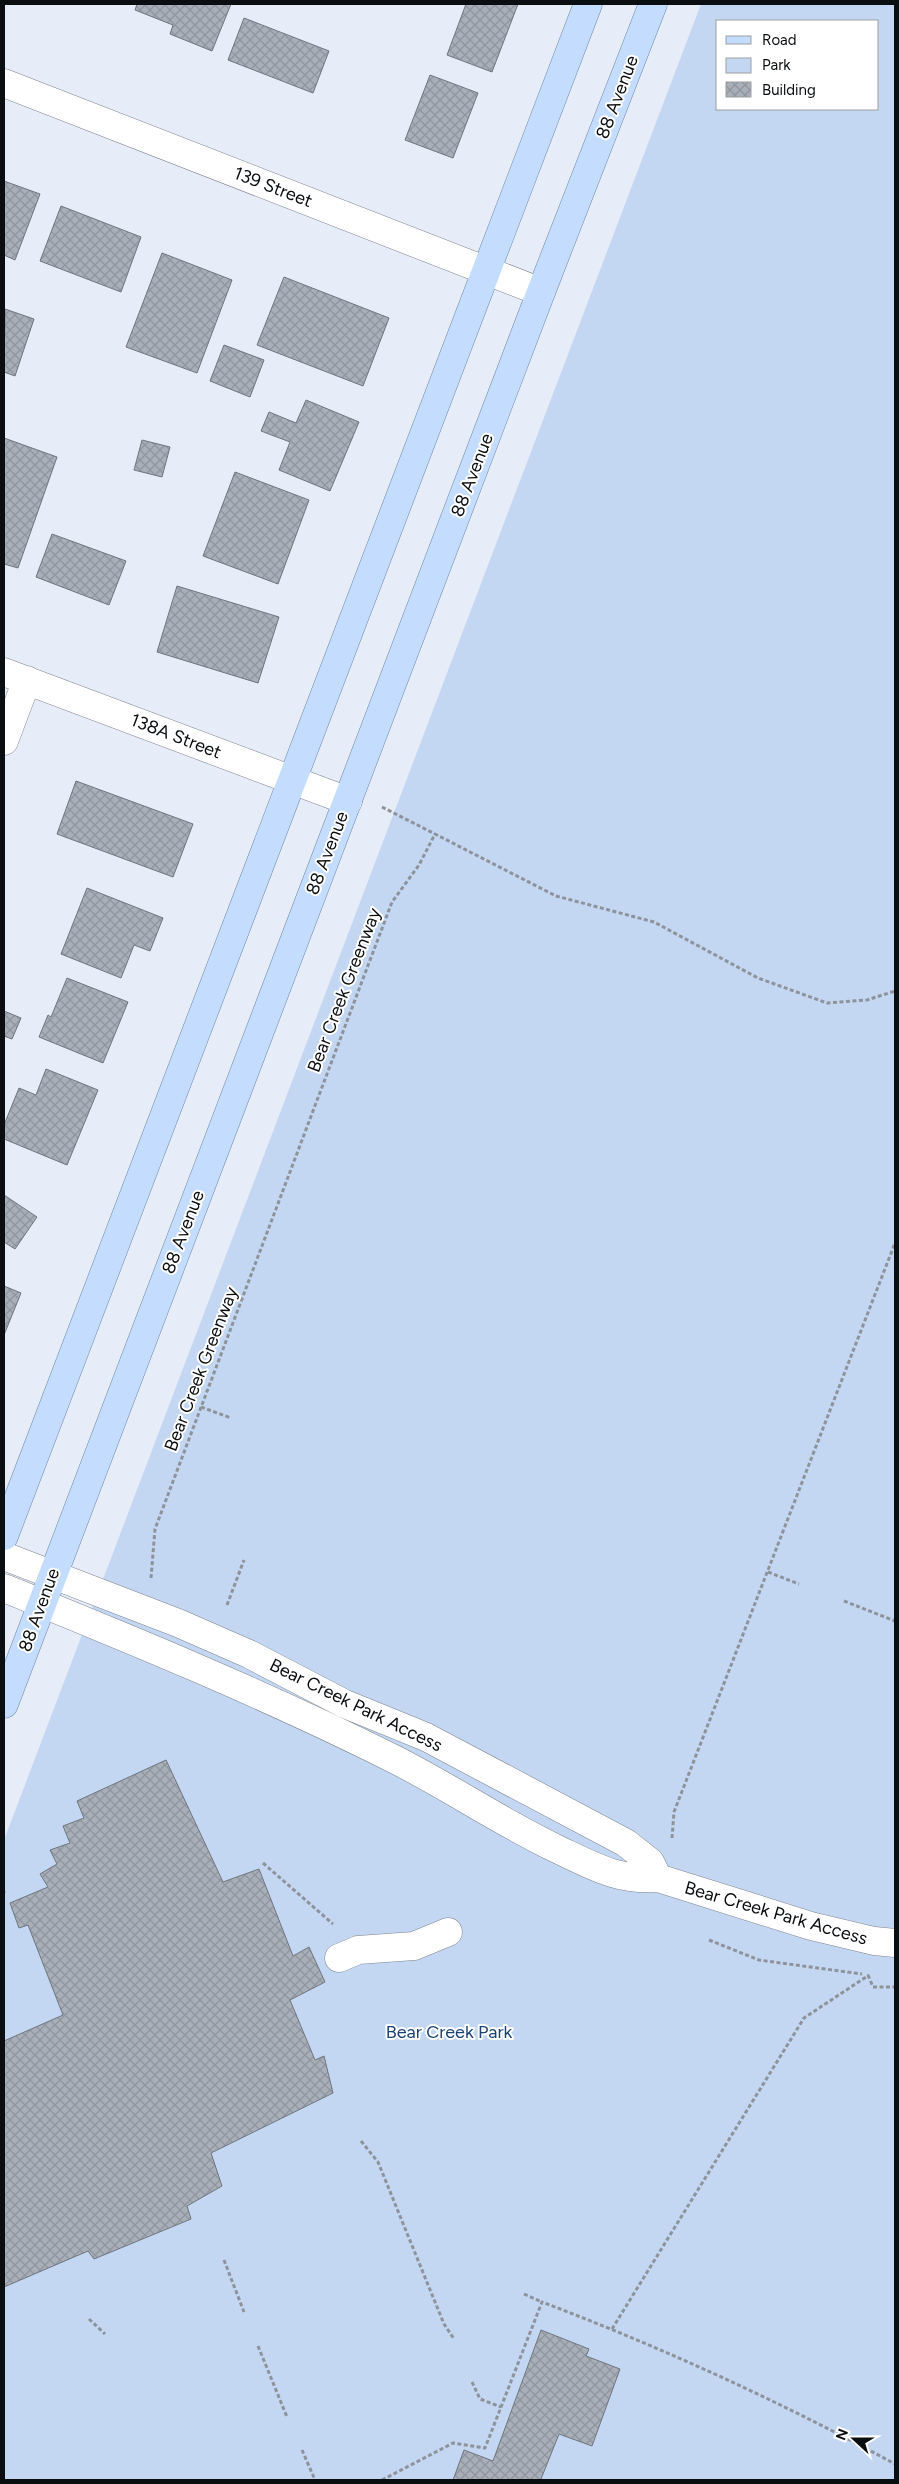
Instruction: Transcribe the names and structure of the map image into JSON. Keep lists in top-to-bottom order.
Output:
{
  "streets": {
    "main road": ["88 Avenue"],
    "street": ["139 Street", "138A Street", "Bear Creek Park Access"],
    "path": ["Bear Creek Greenway"]
  },
  "crossings": [
    ["88 Avenue", "139 Street"],
    ["88 Avenue", "138A Street"],
    ["88 Avenue", "Bear Creek Park Access"]
  ],
  "parks": ["Bear Creek Park"],
  "legend": ["Road", "Park", "Building"],
  "north": "left"
}
